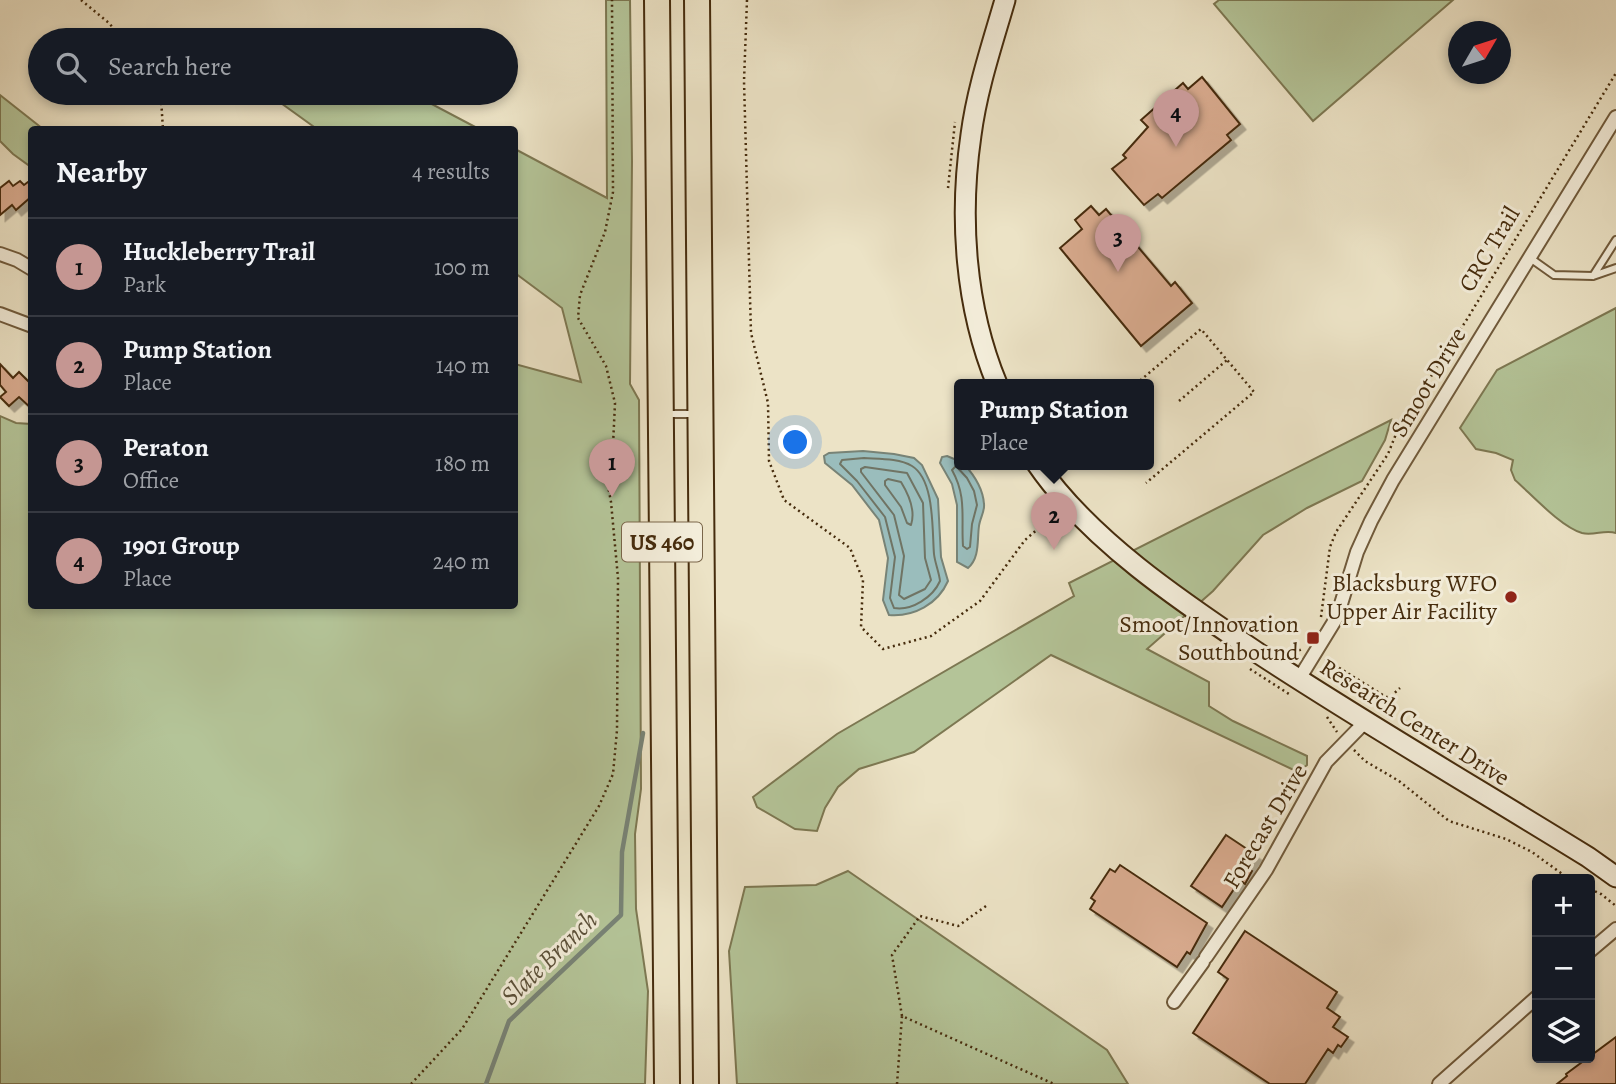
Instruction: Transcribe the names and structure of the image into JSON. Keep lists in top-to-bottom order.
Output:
{
  "streets": {
    "highway": ["US 460"],
    "main road": ["Research Center Drive"],
    "street": ["Smoot Drive", "Forecast Drive"],
    "path": ["CRC Trail"]
  },
  "crossings": [
    ["Smoot Drive", "Research Center Drive"],
    ["Research Center Drive", "Forecast Drive"]
  ],
  "water": ["Slate Branch"],
  "places": {
    "other": ["Blacksburg WFO Upper Air Facility"],
    "transit": ["Smoot/Innovation Southbound"]
  },
  "north": "top right",
  "page": {
    "search": "Search here",
    "pins": [
      "4",
      "3",
      "1",
      "2"
    ],
    "heading": ["Nearby", "4 results"],
    "list": [
      {
        "mark": "1",
        "name": "Huckleberry Trail",
        "note": "Park",
        "value": "100 m"
      },
      {
        "mark": "2",
        "name": "Pump Station",
        "note": "Place",
        "value": "140 m"
      },
      {
        "mark": "3",
        "name": "Peraton",
        "note": "Office",
        "value": "180 m"
      },
      {
        "mark": "4",
        "name": "1901 Group",
        "note": "Place",
        "value": "240 m"
      }
    ],
    "popup": ["Pump Station", "Place"],
    "map_buttons": ["+", "−"]
  }
}
